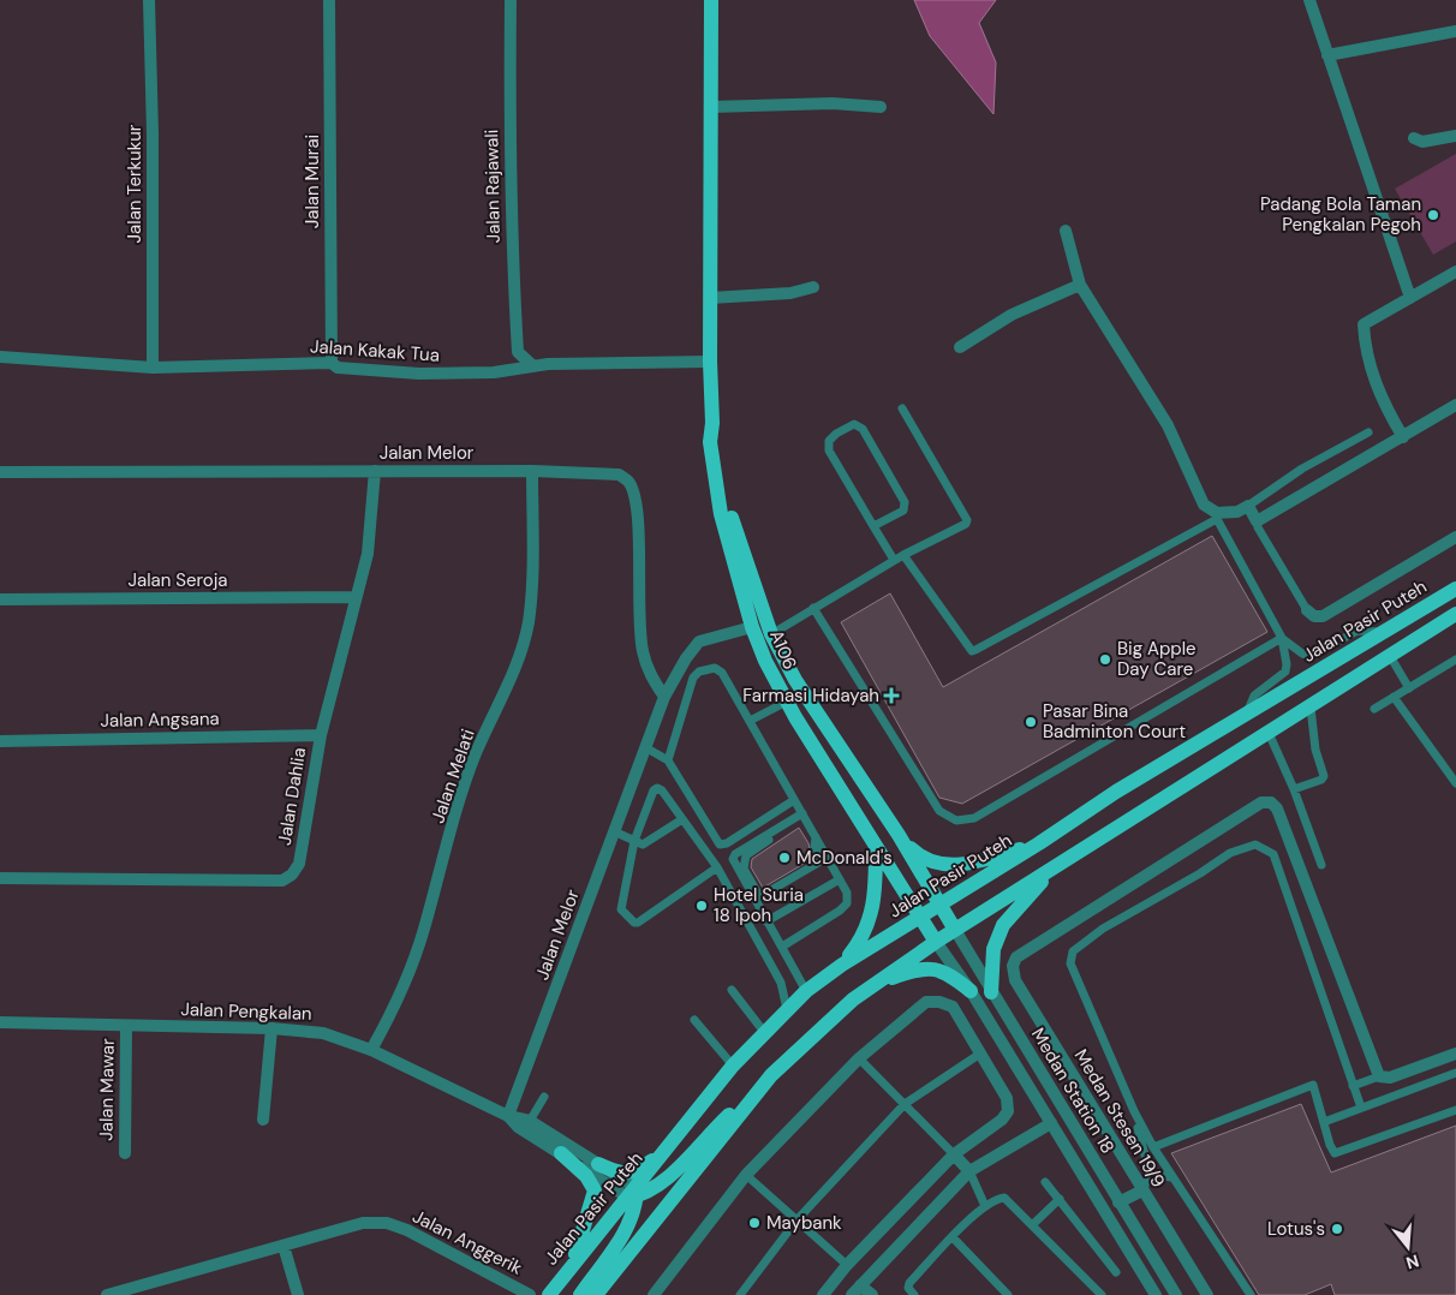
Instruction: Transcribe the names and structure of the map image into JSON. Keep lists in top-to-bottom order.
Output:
{
  "streets": {
    "main road": ["Jalan Pasir Puteh", "A106", "Medan Station 18"],
    "street": [
      "Jalan Murai",
      "Jalan Terkukur",
      "Jalan Rajawali",
      "Jalan Kakak Tua",
      "Jalan Melor",
      "Jalan Seroja",
      "Jalan Angsana",
      "Jalan Melati",
      "Jalan Dahlia",
      "Jalan Pengkalan",
      "Jalan Mawar",
      "Medan Stesen 19/9",
      "Jalan Anggerik"
    ]
  },
  "crossings": [
    ["Jalan Murai", "Jalan Kakak Tua"],
    ["Jalan Terkukur", "Jalan Kakak Tua"],
    ["Jalan Rajawali", "Jalan Kakak Tua"],
    ["Jalan Melor", "A106"],
    ["Jalan Melor", "Jalan Melati"],
    ["Jalan Melor", "Jalan Dahlia"],
    ["Jalan Melor", "Jalan Pengkalan"],
    ["Jalan Seroja", "Jalan Dahlia"],
    ["Jalan Pasir Puteh", "Jalan Pengkalan"],
    ["Jalan Pasir Puteh", "Medan Station 18"],
    ["A106", "Medan Station 18"],
    ["Jalan Angsana", "Jalan Dahlia"],
    ["Jalan Melati", "Jalan Pengkalan"],
    ["Jalan Pengkalan", "Jalan Mawar"]
  ],
  "places": {
    "other": [
      "Padang Bola Taman Pengkalan Pegoh",
      "Big Apple Day Care",
      "Pasar Bina Badminton Court",
      "McDonald's",
      "Hotel Suria 18 Ipoh",
      "Maybank",
      "Lotus's"
    ],
    "health": ["Farmasi Hidayah"]
  },
  "north": "bottom"
}
